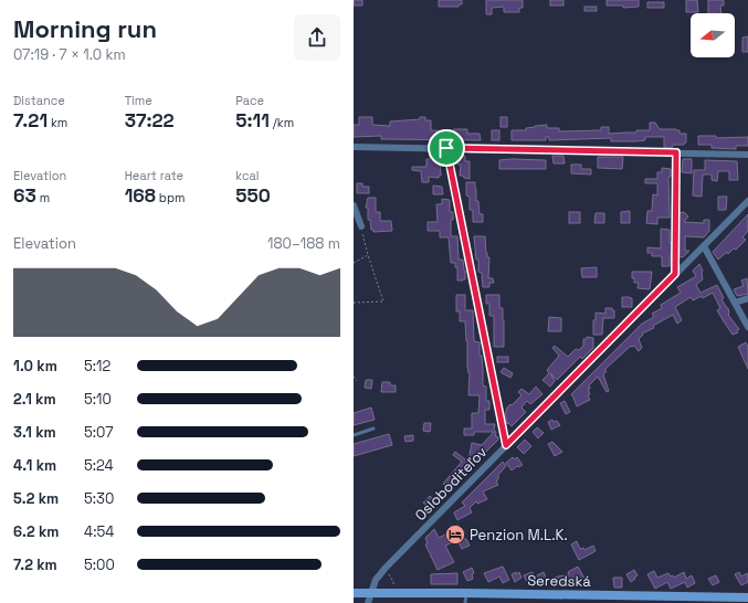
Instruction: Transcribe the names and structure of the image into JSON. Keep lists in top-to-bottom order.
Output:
{
  "streets": {
    "street": ["Osloboditeľov", "Seredská"]
  },
  "crossings": [
    ["Osloboditeľov", "Seredská"]
  ],
  "places": {
    "hotel": ["Penzion M.L.K."]
  },
  "north": "left",
  "page": {
    "heading": ["Morning run", "07:19 · 7 × 1.0 km"],
    "stats": [
      ["Distance", "7.21 km"],
      ["Time", "37:22"],
      ["Pace", "5:11 /km"],
      ["Elevation", "63 m"],
      ["Heart rate", "168 bpm"],
      ["kcal", "550"]
    ],
    "chart": ["Elevation", "180–188 m"],
    "list": [
      {
        "name": "1.0 km",
        "note": "5:12"
      },
      {
        "name": "2.1 km",
        "note": "5:10"
      },
      {
        "name": "3.1 km",
        "note": "5:07"
      },
      {
        "name": "4.1 km",
        "note": "5:24"
      },
      {
        "name": "5.2 km",
        "note": "5:30"
      },
      {
        "name": "6.2 km",
        "note": "4:54"
      },
      {
        "name": "7.2 km",
        "note": "5:00"
      }
    ]
  }
}
